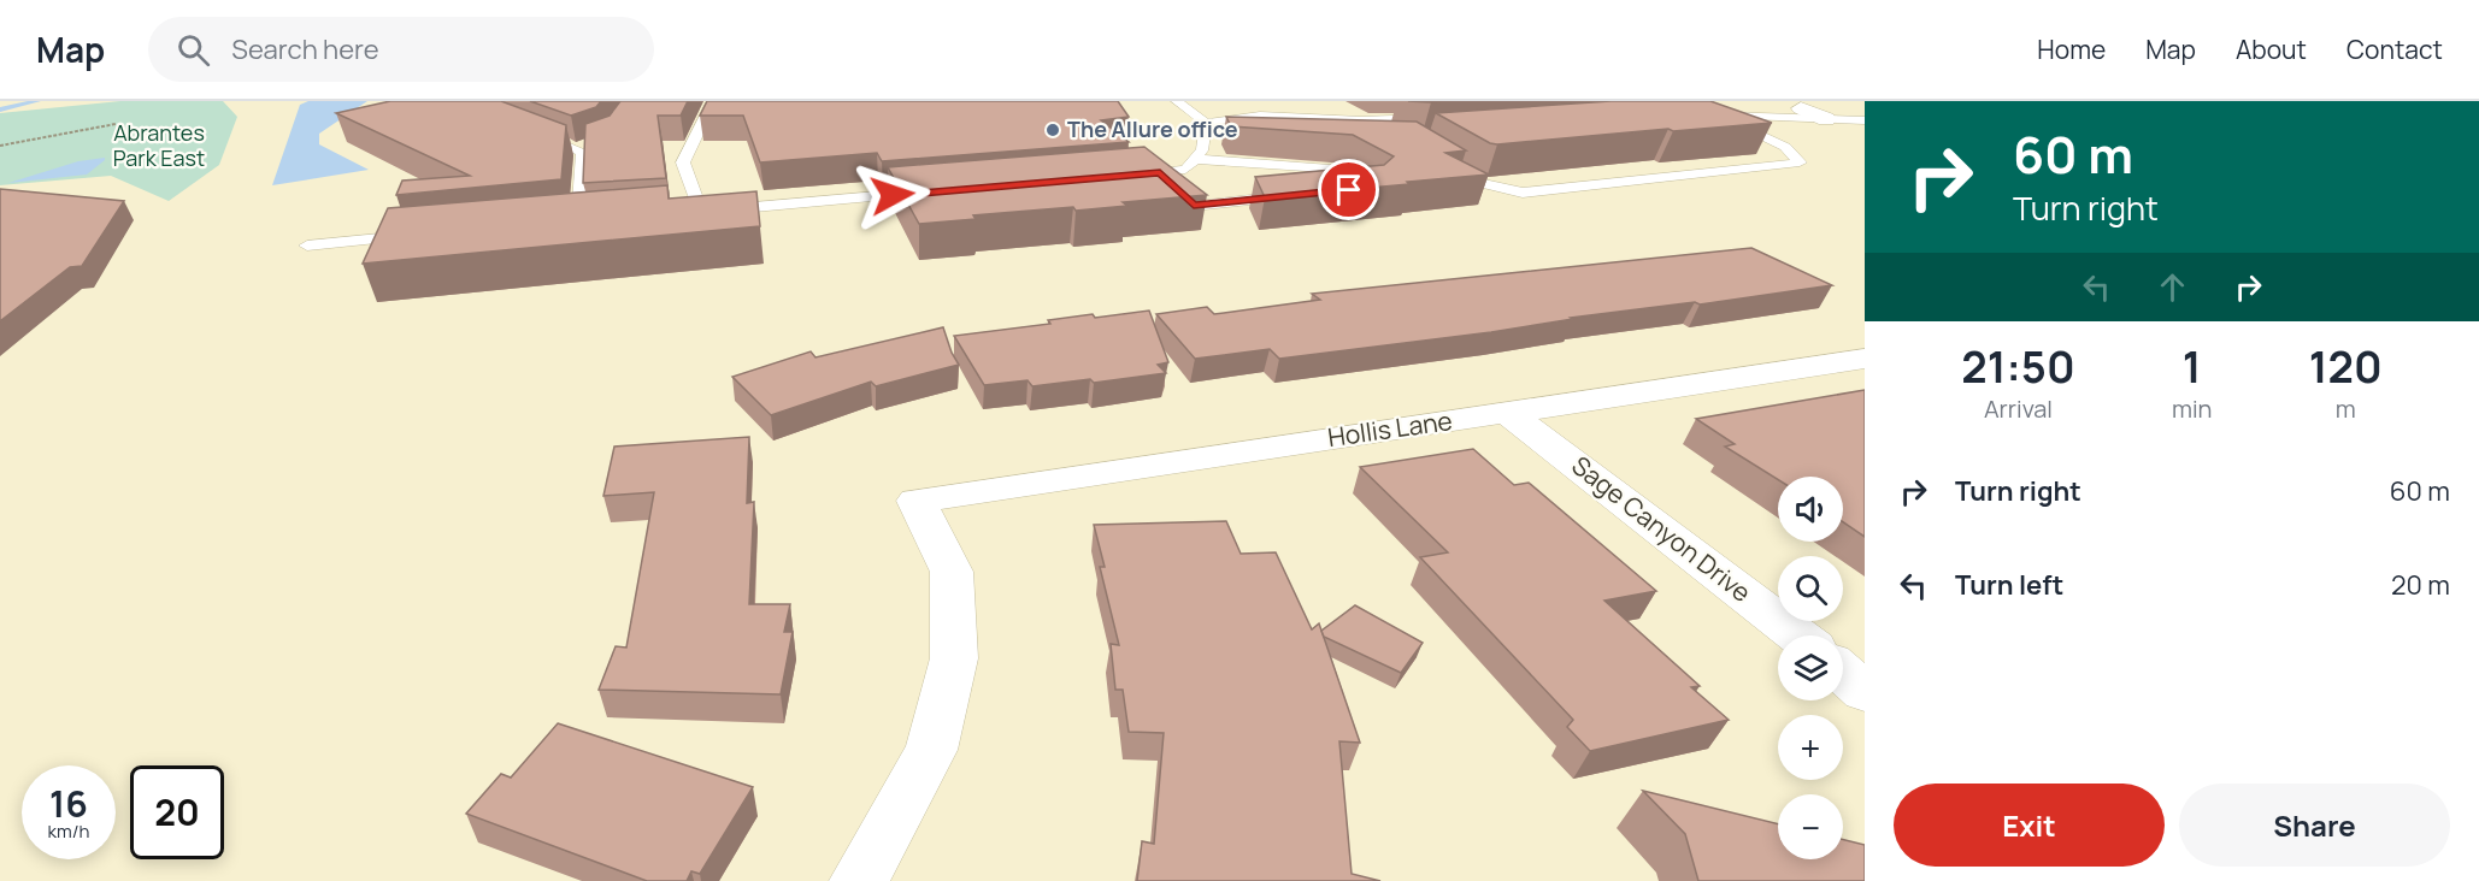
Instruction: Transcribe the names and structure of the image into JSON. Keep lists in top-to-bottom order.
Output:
{
  "streets": {
    "street": ["Hollis Lane", "Sage Canyon Drive"]
  },
  "crossings": [
    ["Hollis Lane", "Sage Canyon Drive"]
  ],
  "parks": ["Abrantes Park East"],
  "places": ["The Allure office"],
  "page": {
    "header": "Map",
    "search": "Search here",
    "nav": [
      "Home",
      "Map",
      "About",
      "Contact"
    ],
    "turn": ["60 m", "Turn right"],
    "eta": [
      "21:50",
      "Arrival",
      "1",
      "min",
      "120",
      "m"
    ],
    "list": [
      {
        "name": "Turn right",
        "value": "60 m"
      },
      {
        "name": "Turn left",
        "value": "20 m"
      }
    ],
    "map_buttons": ["+", "−"],
    "speed": "16 km/h",
    "limit": "20",
    "buttons": ["Exit", "Share"]
  }
}
